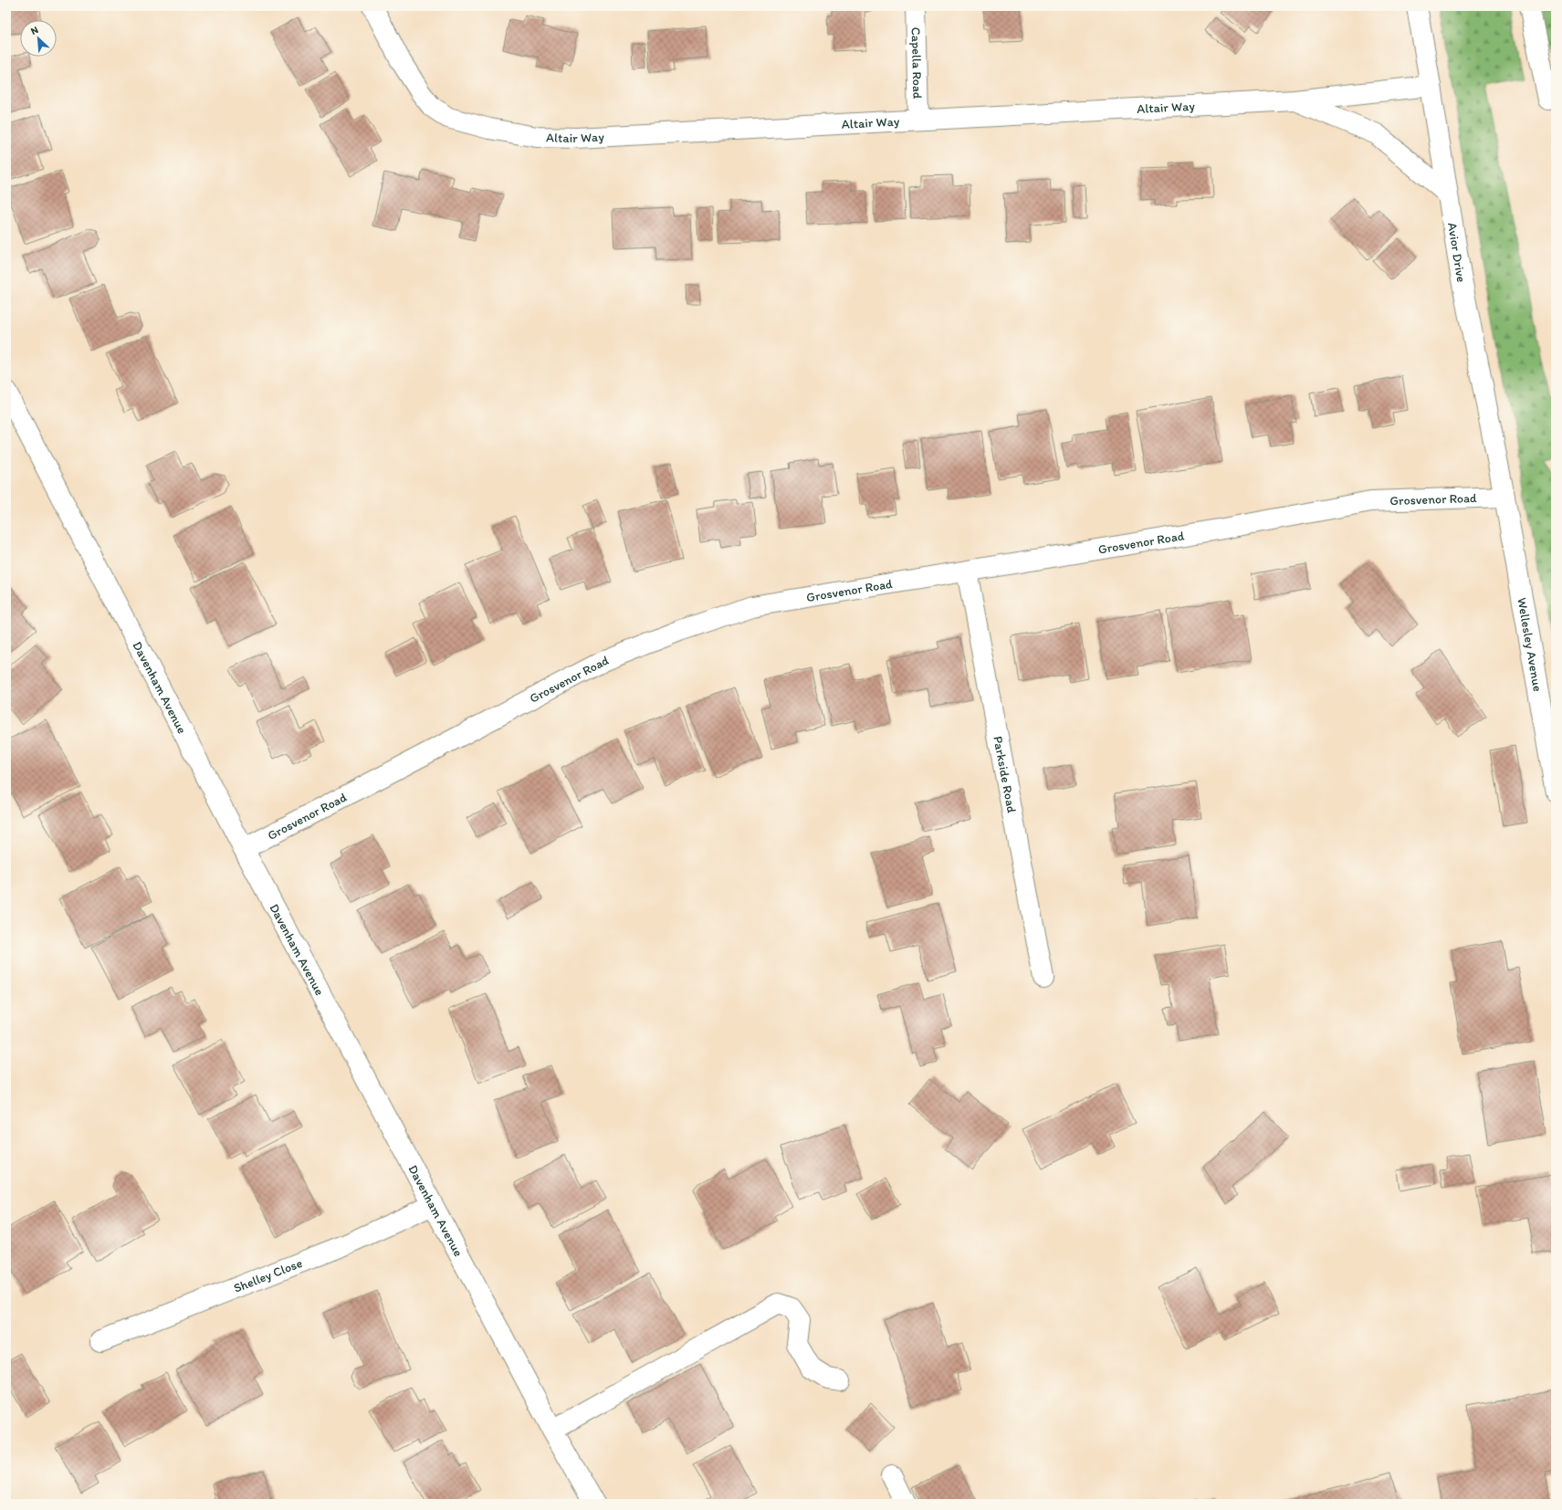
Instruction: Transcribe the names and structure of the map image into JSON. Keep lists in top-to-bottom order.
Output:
{
  "streets": {
    "street": [
      "Capella Road",
      "Altair Way",
      "Avior Drive",
      "Grosvenor Road",
      "Wellesley Avenue",
      "Davenham Avenue",
      "Parkside Road",
      "Shelley Close"
    ]
  },
  "crossings": [
    ["Capella Road", "Altair Way"],
    ["Altair Way", "Avior Drive"],
    ["Avior Drive", "Grosvenor Road"],
    ["Avior Drive", "Wellesley Avenue"],
    ["Grosvenor Road", "Wellesley Avenue"],
    ["Grosvenor Road", "Davenham Avenue"],
    ["Grosvenor Road", "Parkside Road"],
    ["Davenham Avenue", "Shelley Close"]
  ],
  "north": "top left"
}
